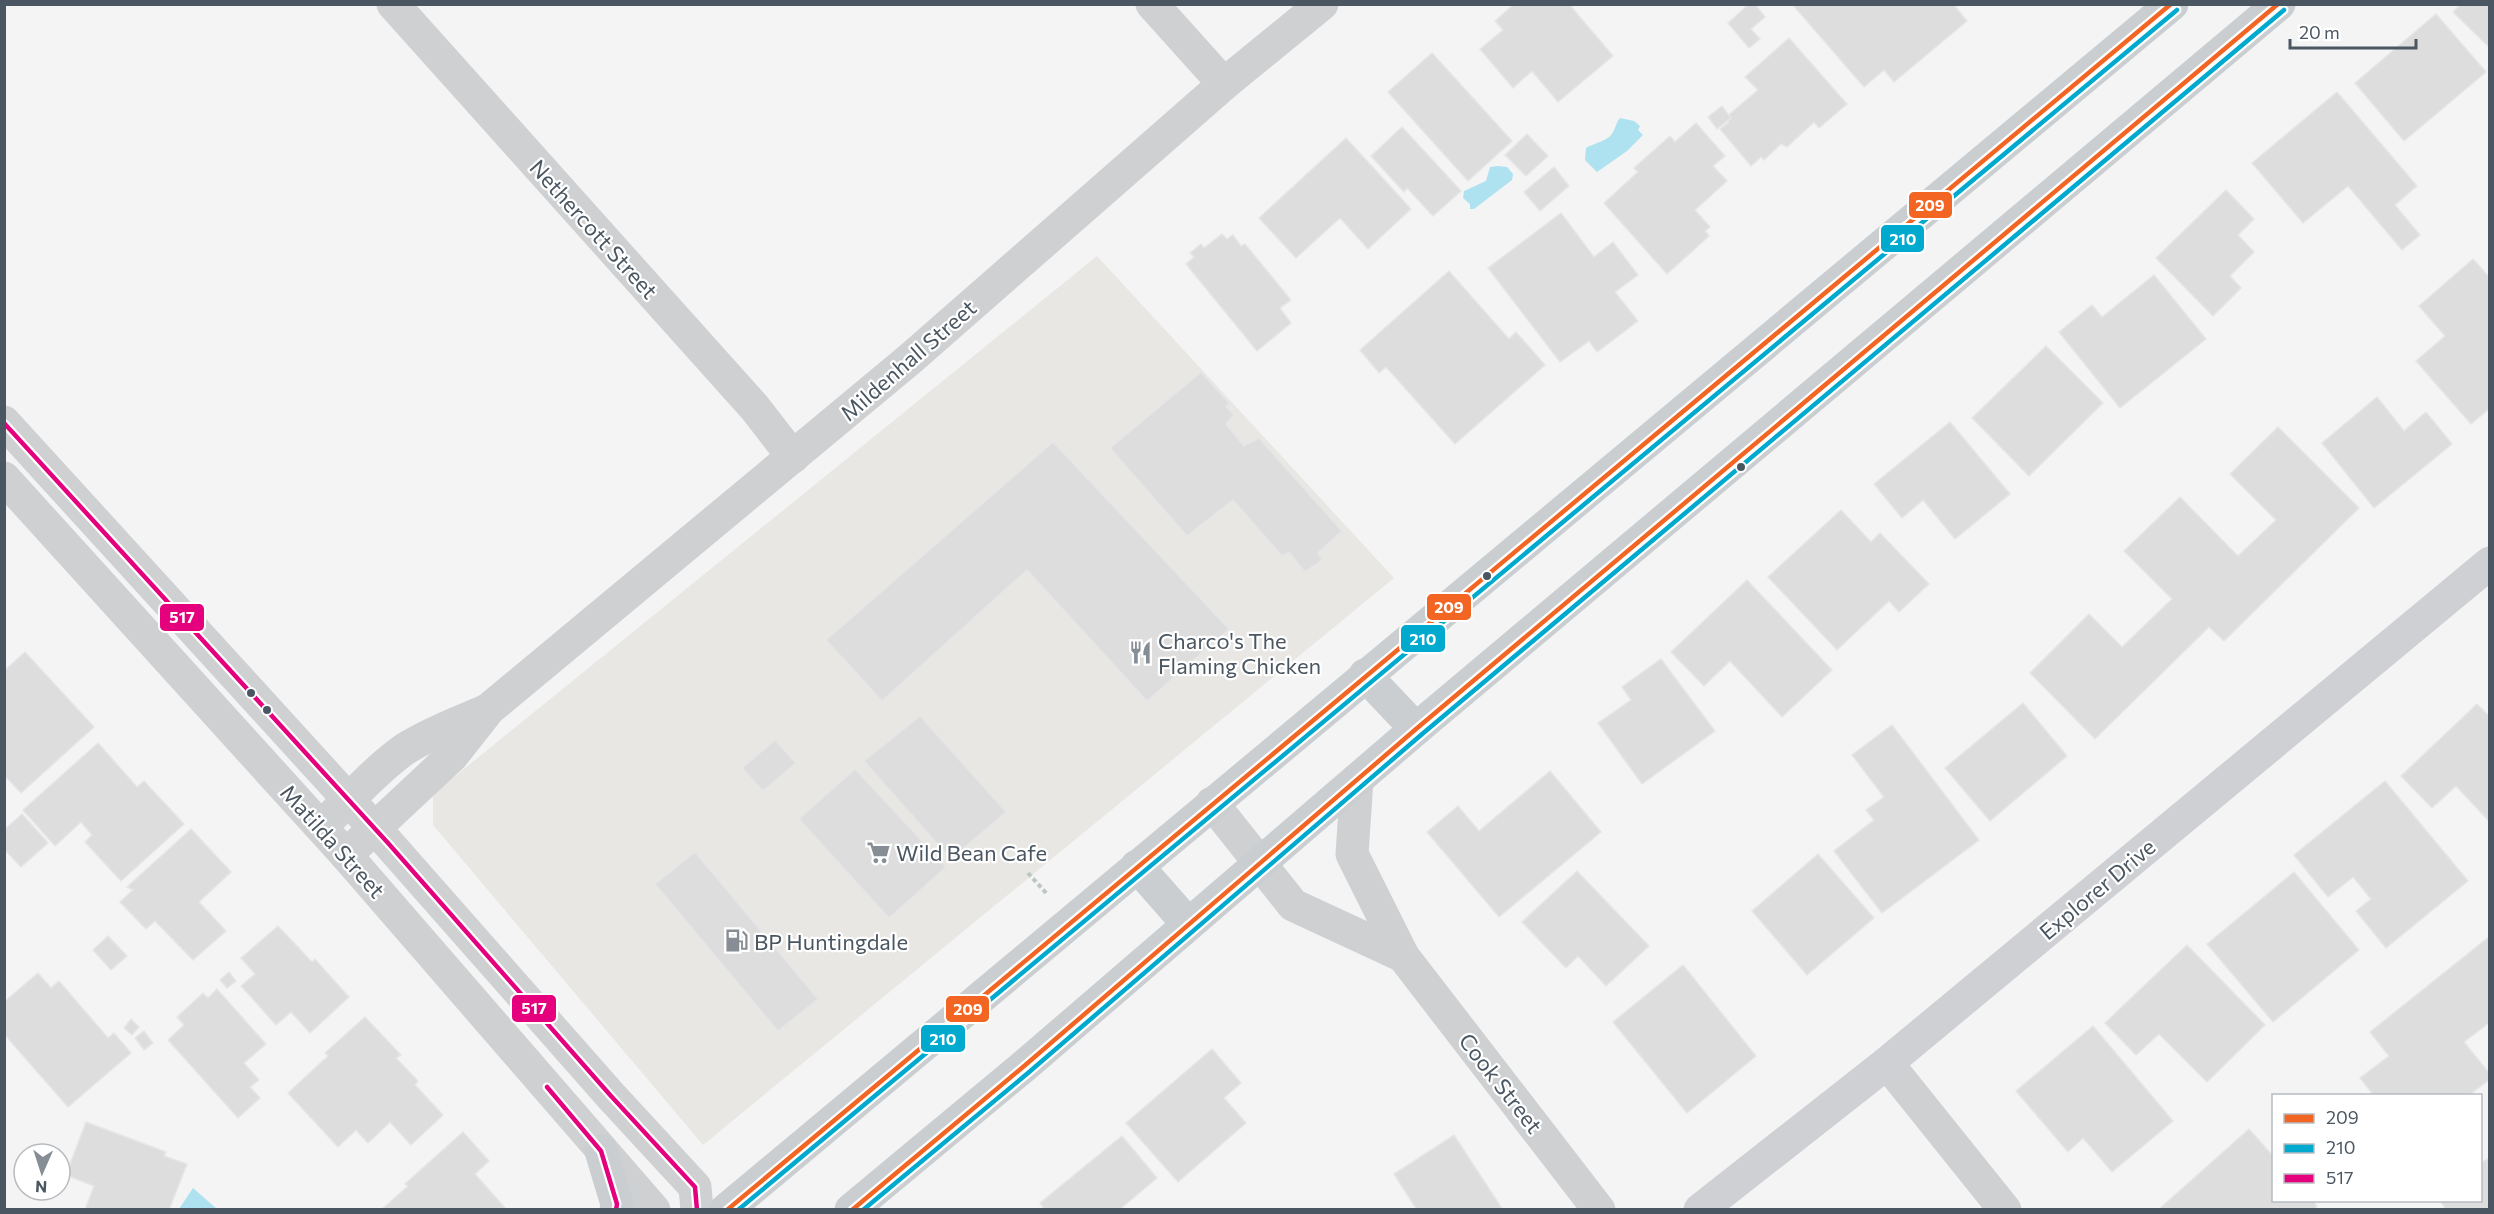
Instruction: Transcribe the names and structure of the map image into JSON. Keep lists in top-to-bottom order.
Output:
{
  "streets": {
    "street": [
      "Nethercott Street",
      "Mildenhall Street",
      "Matilda Street",
      "Explorer Drive",
      "Cook Street"
    ]
  },
  "crossings": [
    ["Nethercott Street", "Mildenhall Street"],
    ["Mildenhall Street", "Matilda Street"]
  ],
  "places": {
    "restaurant": ["Charco's The Flaming Chicken"],
    "supermarket": ["Wild Bean Cafe"],
    "fuel station": ["BP Huntingdale"]
  },
  "lines": ["transit line 209", "transit line 210", "transit line 517"],
  "legend": ["209", "210", "517"],
  "scale_bar": "20 m",
  "north": "bottom"
}
